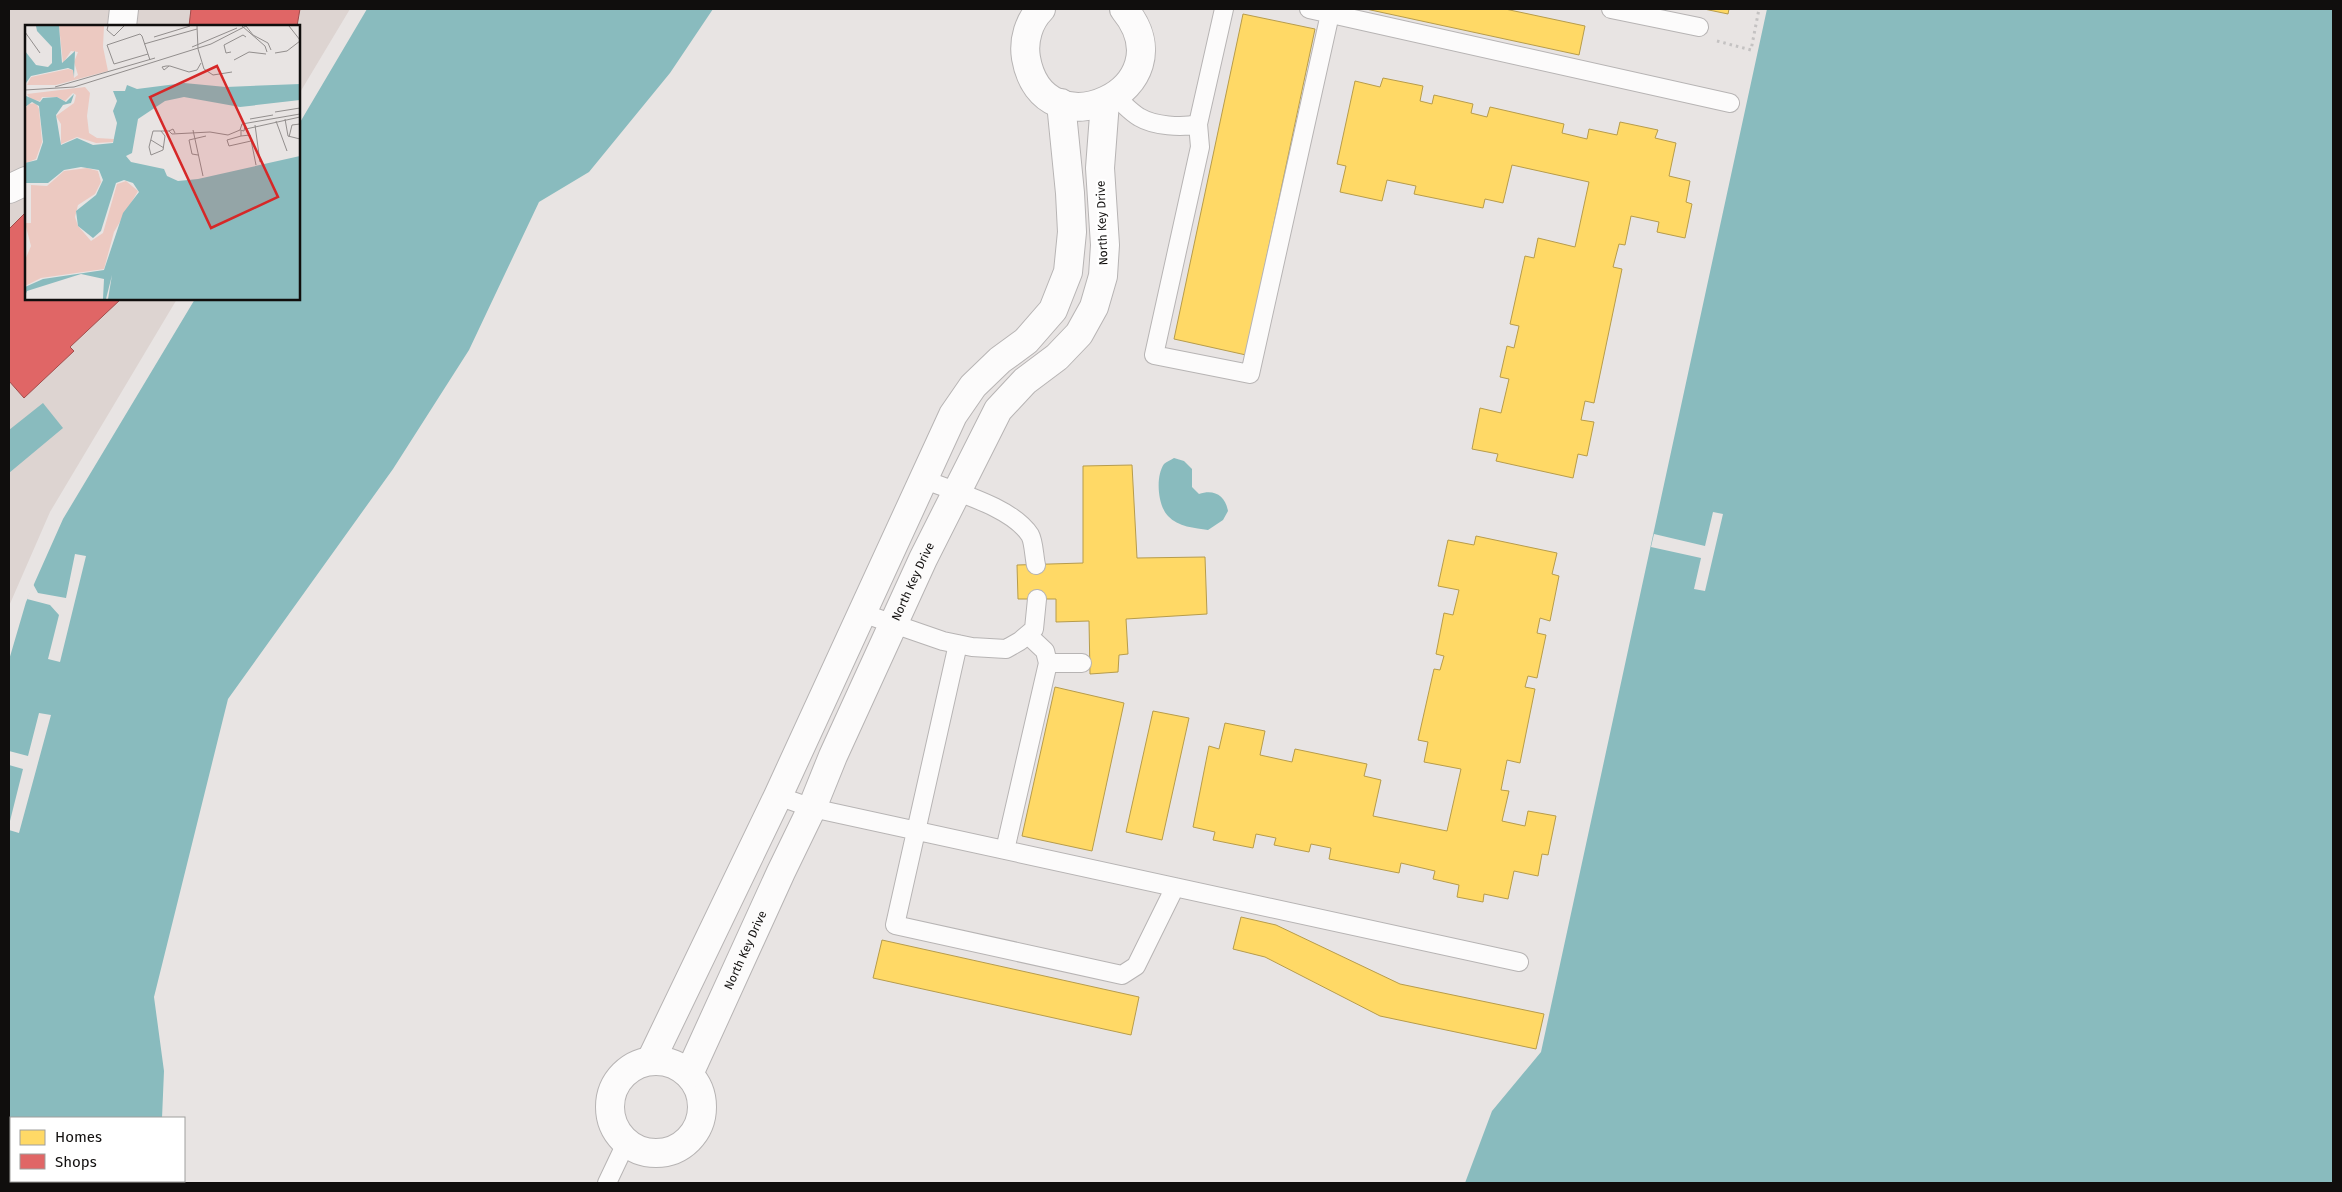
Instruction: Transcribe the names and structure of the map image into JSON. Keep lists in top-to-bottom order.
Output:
{
  "streets": {
    "street": ["North Key Drive"]
  },
  "legend": ["Homes", "Shops"]
}
